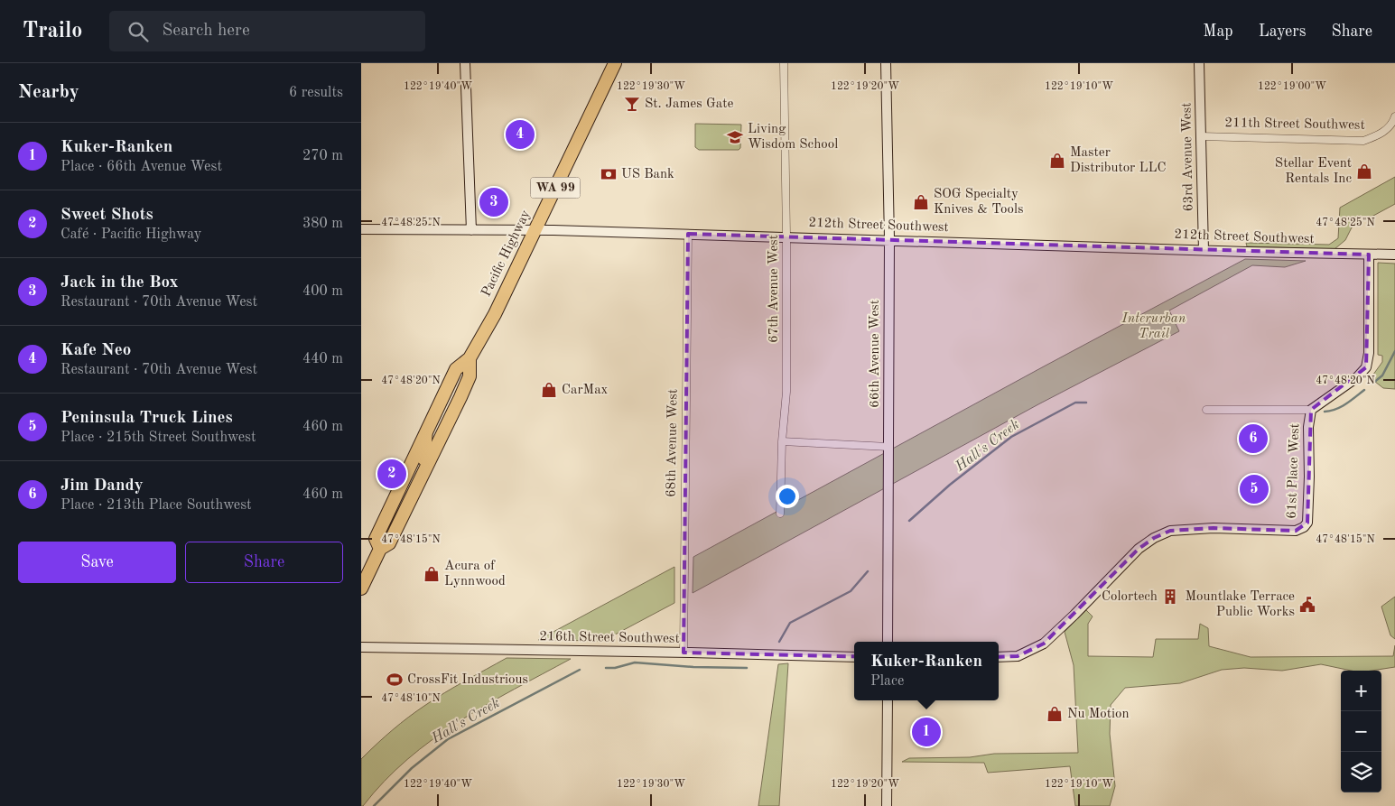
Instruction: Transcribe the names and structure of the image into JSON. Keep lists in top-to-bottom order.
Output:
{
  "streets": {
    "highway": ["WA 99", "Pacific Highway"],
    "main road": [
      "63rd Avenue West",
      "212th Street Southwest",
      "66th Avenue West",
      "61st Place West",
      "216th Street Southwest"
    ],
    "street": ["211th Street Southwest", "67th Avenue West", "68th Avenue West"]
  },
  "crossings": [
    ["211th Street Southwest", "63rd Avenue West"],
    ["63rd Avenue West", "212th Street Southwest"],
    ["212th Street Southwest", "Pacific Highway"],
    ["212th Street Southwest", "67th Avenue West"],
    ["212th Street Southwest", "66th Avenue West"],
    ["212th Street Southwest", "68th Avenue West"],
    ["212th Street Southwest", "61st Place West"],
    ["68th Avenue West", "216th Street Southwest"]
  ],
  "water": ["Hall's Creek"],
  "parks": ["Interurban Trail"],
  "places": {
    "bar": ["St. James Gate"],
    "school or university": ["Living Wisdom School"],
    "shop": [
      "Master Distributor LLC",
      "Stellar Event Rentals Inc",
      "SOG Specialty Knives & Tools",
      "CarMax",
      "Acura of Lynnwood",
      "Nu Motion"
    ],
    "bank": ["US Bank"],
    "building": ["Colortech"],
    "public building": ["Mountlake Terrace Public Works"],
    "sports": ["CrossFit Industrious"]
  },
  "page": {
    "header": "Trailo",
    "search": "Search here",
    "nav": ["Map", "Layers", "Share"],
    "heading": ["Nearby", "6 results"],
    "pins": [
      "4",
      "3",
      "6",
      "2",
      "5",
      "1"
    ],
    "list": [
      {
        "mark": "1",
        "name": "Kuker-Ranken",
        "note": "Place · 66th Avenue West",
        "value": "270 m"
      },
      {
        "mark": "2",
        "name": "Sweet Shots",
        "note": "Café · Pacific Highway",
        "value": "380 m"
      },
      {
        "mark": "3",
        "name": "Jack in the Box",
        "note": "Restaurant · 70th Avenue West",
        "value": "400 m"
      },
      {
        "mark": "4",
        "name": "Kafe Neo",
        "note": "Restaurant · 70th Avenue West",
        "value": "440 m"
      },
      {
        "mark": "5",
        "name": "Peninsula Truck Lines",
        "note": "Place · 215th Street Southwest",
        "value": "460 m"
      },
      {
        "mark": "6",
        "name": "Jim Dandy",
        "note": "Place · 213th Place Southwest",
        "value": "460 m"
      }
    ],
    "buttons": ["Save", "Share"],
    "popup": ["Kuker-Ranken", "Place"],
    "map_buttons": ["+", "−"]
  },
  "coordinates": [
    "122°19'40\"W",
    "122°19'30\"W",
    "122°19'20\"W",
    "122°19'10\"W",
    "122°19'00\"W",
    "47°48'25\"N",
    "47°48'20\"N",
    "47°48'15\"N",
    "47°48'10\"N"
  ]
}
